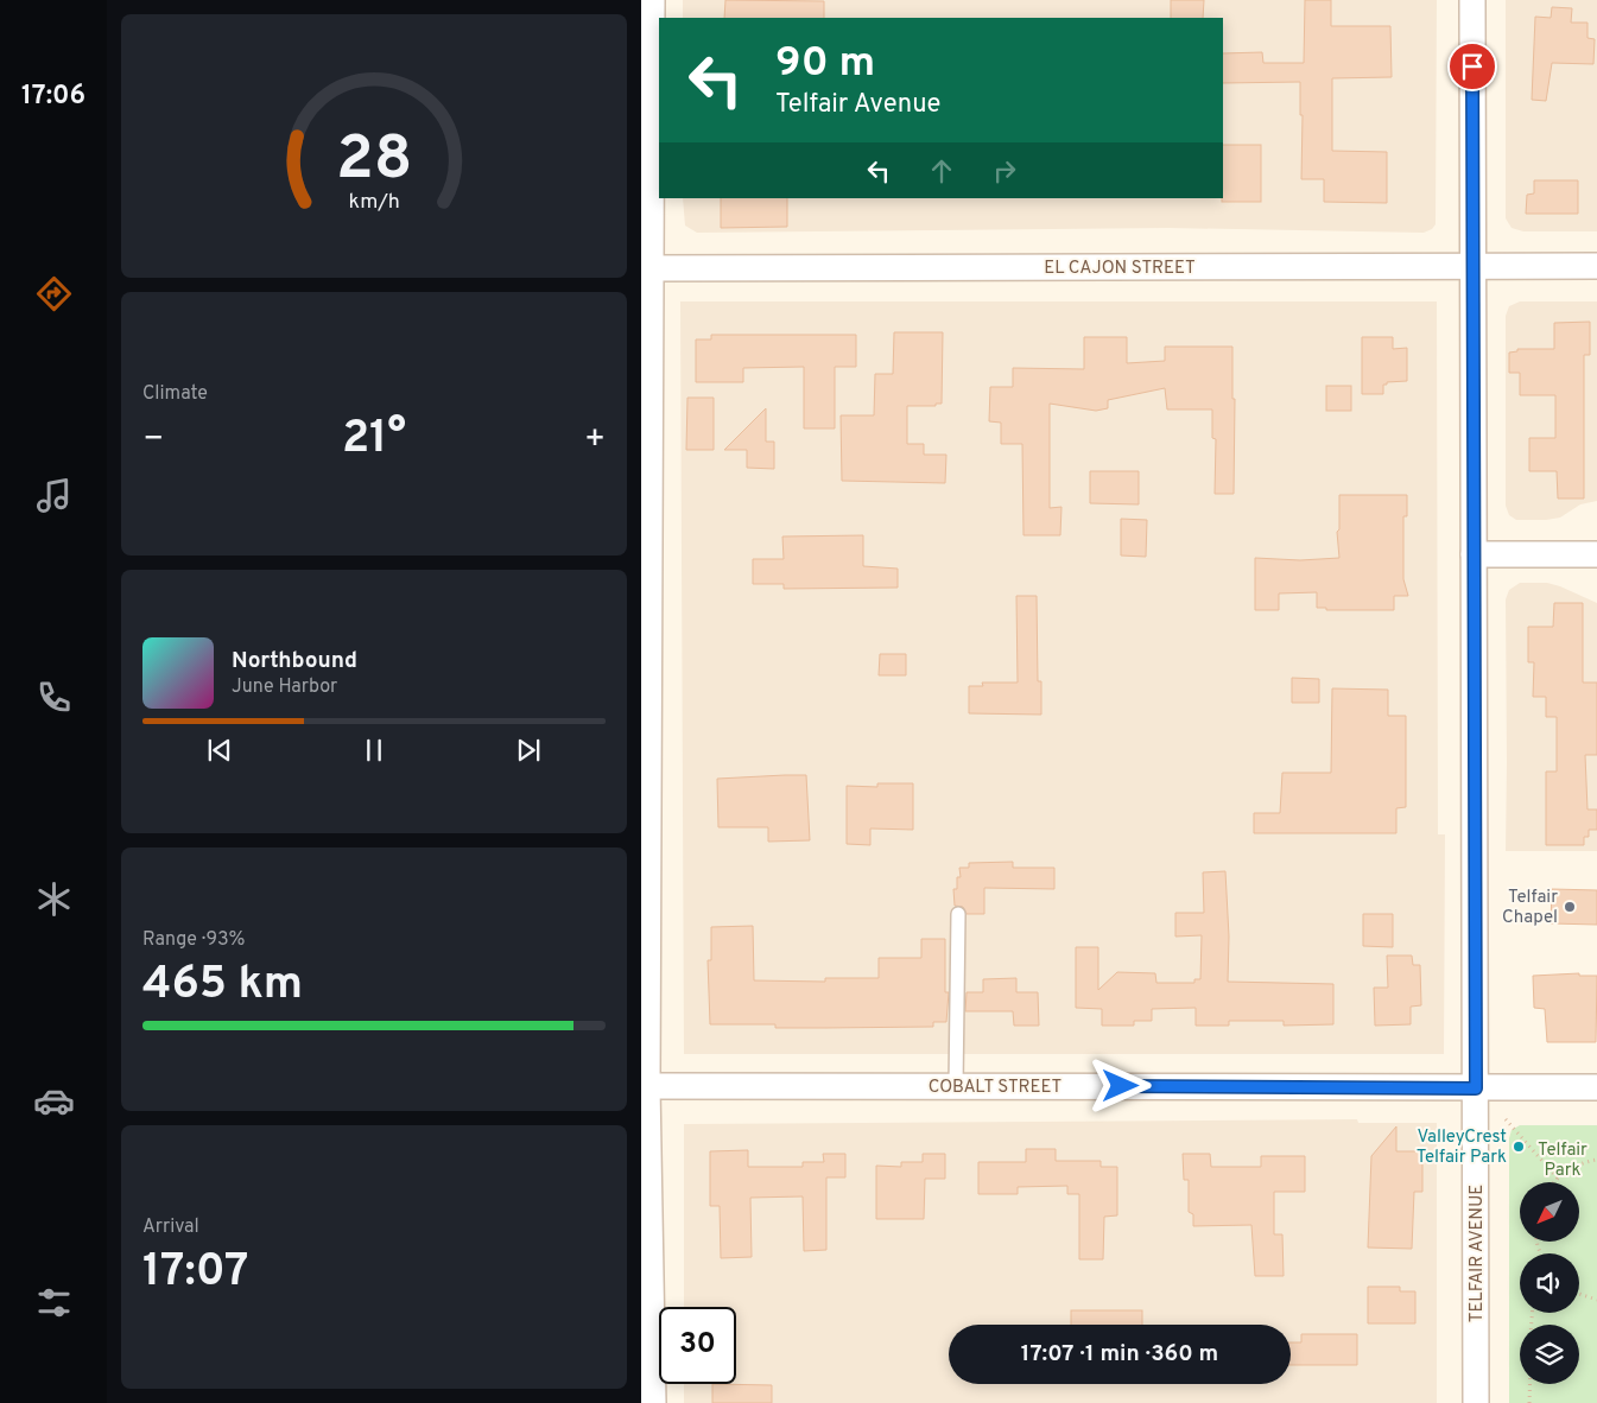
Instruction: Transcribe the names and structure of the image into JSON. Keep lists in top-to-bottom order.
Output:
{
  "streets": {
    "street": ["EL CAJON STREET", "COBALT STREET", "TELFAIR AVENUE"]
  },
  "crossings": [
    ["EL CAJON STREET", "TELFAIR AVENUE"],
    ["COBALT STREET", "TELFAIR AVENUE"]
  ],
  "parks": ["Telfair Park"],
  "places": ["Telfair Chapel", "ValleyCrest Telfair Park"],
  "north": "bottom left",
  "page": {
    "tabs": "17:06",
    "turn": ["90 m", "Telfair Avenue"],
    "tile": [
      "Climate",
      ["Range · 93%", "465 km"],
      ["Arrival", "17:07"]
    ],
    "heat": ["−", "21°", "+"],
    "song": ["Northbound", "June Harbor"],
    "limit": "30",
    "trip": "17:07 · 1 min · 360 m",
    "gauge": ["28", "km/h"]
  }
}
